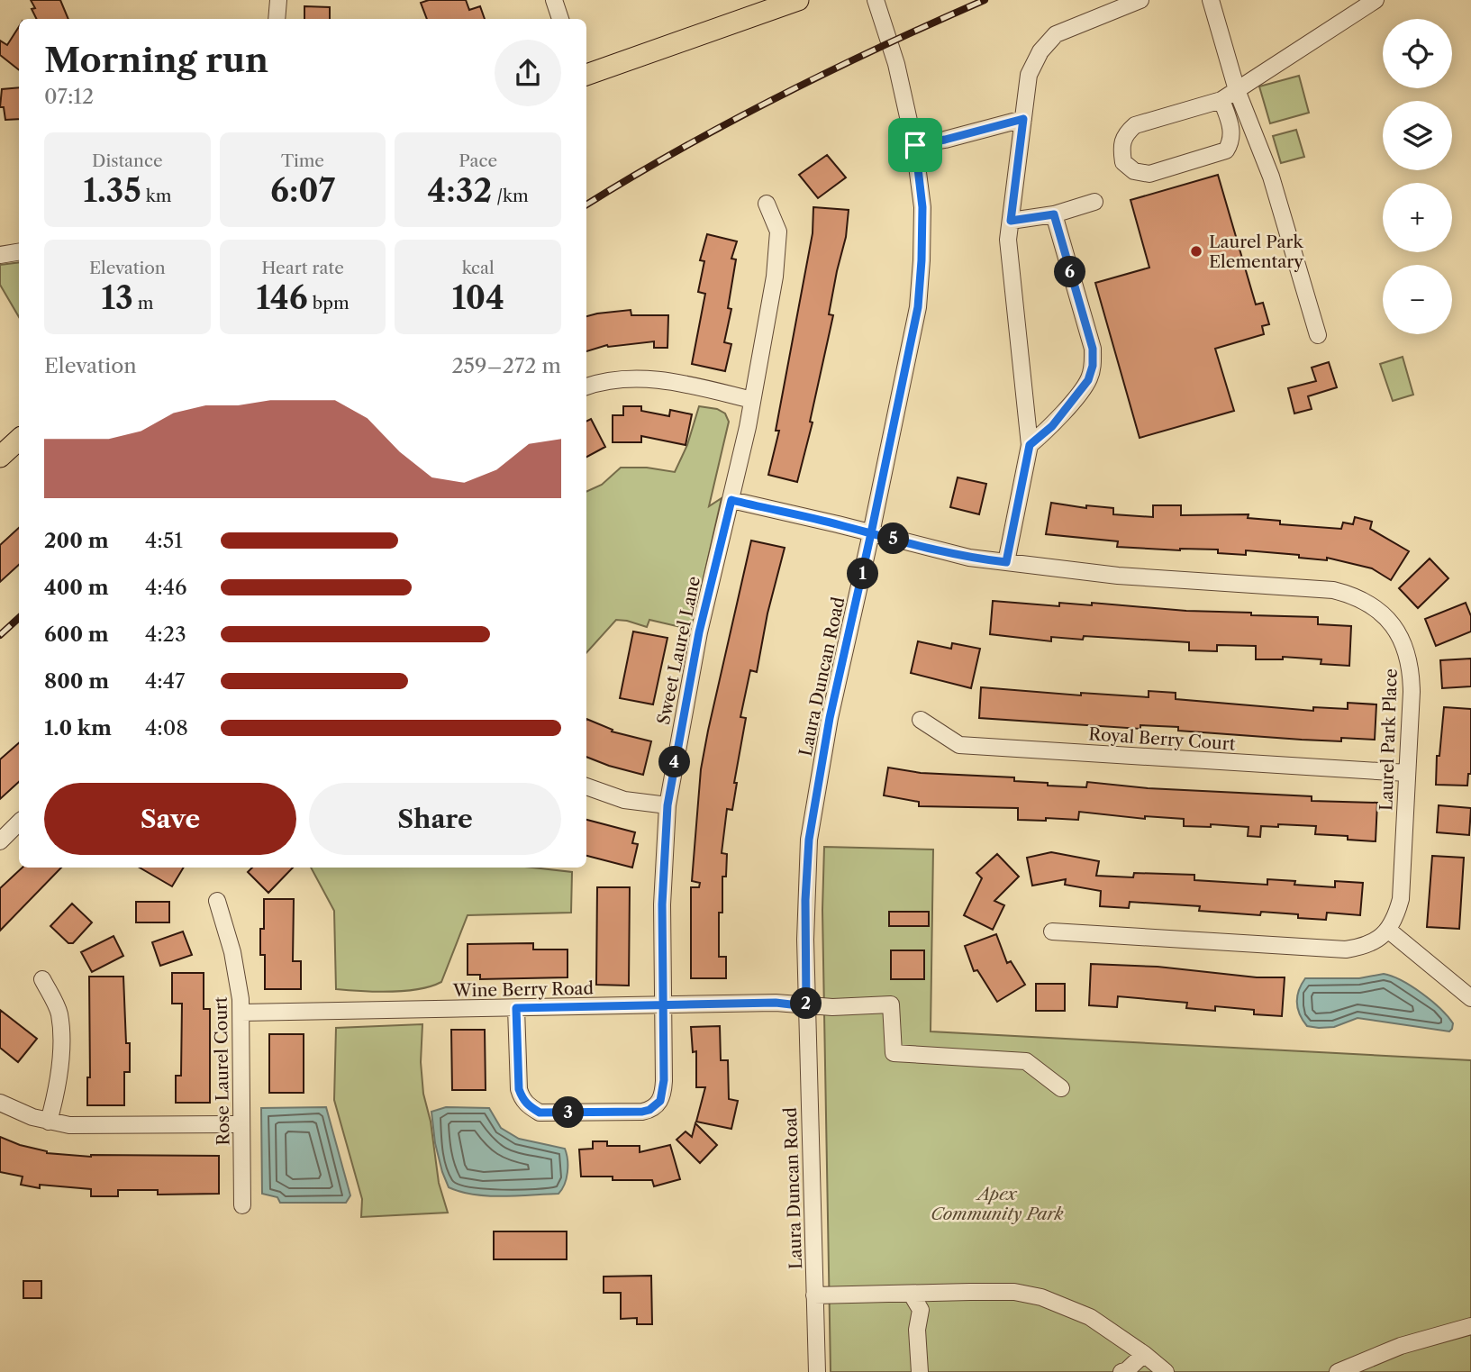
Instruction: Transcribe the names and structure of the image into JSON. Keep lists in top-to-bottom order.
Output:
{
  "streets": {
    "street": [
      "Sweet Laurel Lane",
      "Laura Duncan Road",
      "Royal Berry Court",
      "Laurel Park Place",
      "Wine Berry Road",
      "Rose Laurel Court"
    ]
  },
  "crossings": [
    ["Sweet Laurel Lane", "Laurel Park Place"],
    ["Sweet Laurel Lane", "Wine Berry Road"],
    ["Laura Duncan Road", "Laurel Park Place"],
    ["Laura Duncan Road", "Wine Berry Road"],
    ["Royal Berry Court", "Laurel Park Place"],
    ["Wine Berry Road", "Rose Laurel Court"]
  ],
  "parks": ["Apex Community Park"],
  "places": ["Laurel Park Elementary"],
  "page": {
    "map_buttons": ["+", "−"],
    "heading": ["Morning run", "07:12"],
    "stats": [
      ["Distance", "1.35 km"],
      ["Time", "6:07"],
      ["Pace", "4:32 /km"],
      ["Elevation", "13 m"],
      ["Heart rate", "146 bpm"],
      ["kcal", "104"]
    ],
    "pins": [
      "6",
      "5",
      "1",
      "4",
      "2",
      "3"
    ],
    "chart": ["Elevation", "259–272 m"],
    "list": [
      {
        "name": "200 m",
        "note": "4:51"
      },
      {
        "name": "400 m",
        "note": "4:46"
      },
      {
        "name": "600 m",
        "note": "4:23"
      },
      {
        "name": "800 m",
        "note": "4:47"
      },
      {
        "name": "1.0 km",
        "note": "4:08"
      }
    ],
    "buttons": ["Save", "Share"]
  }
}
